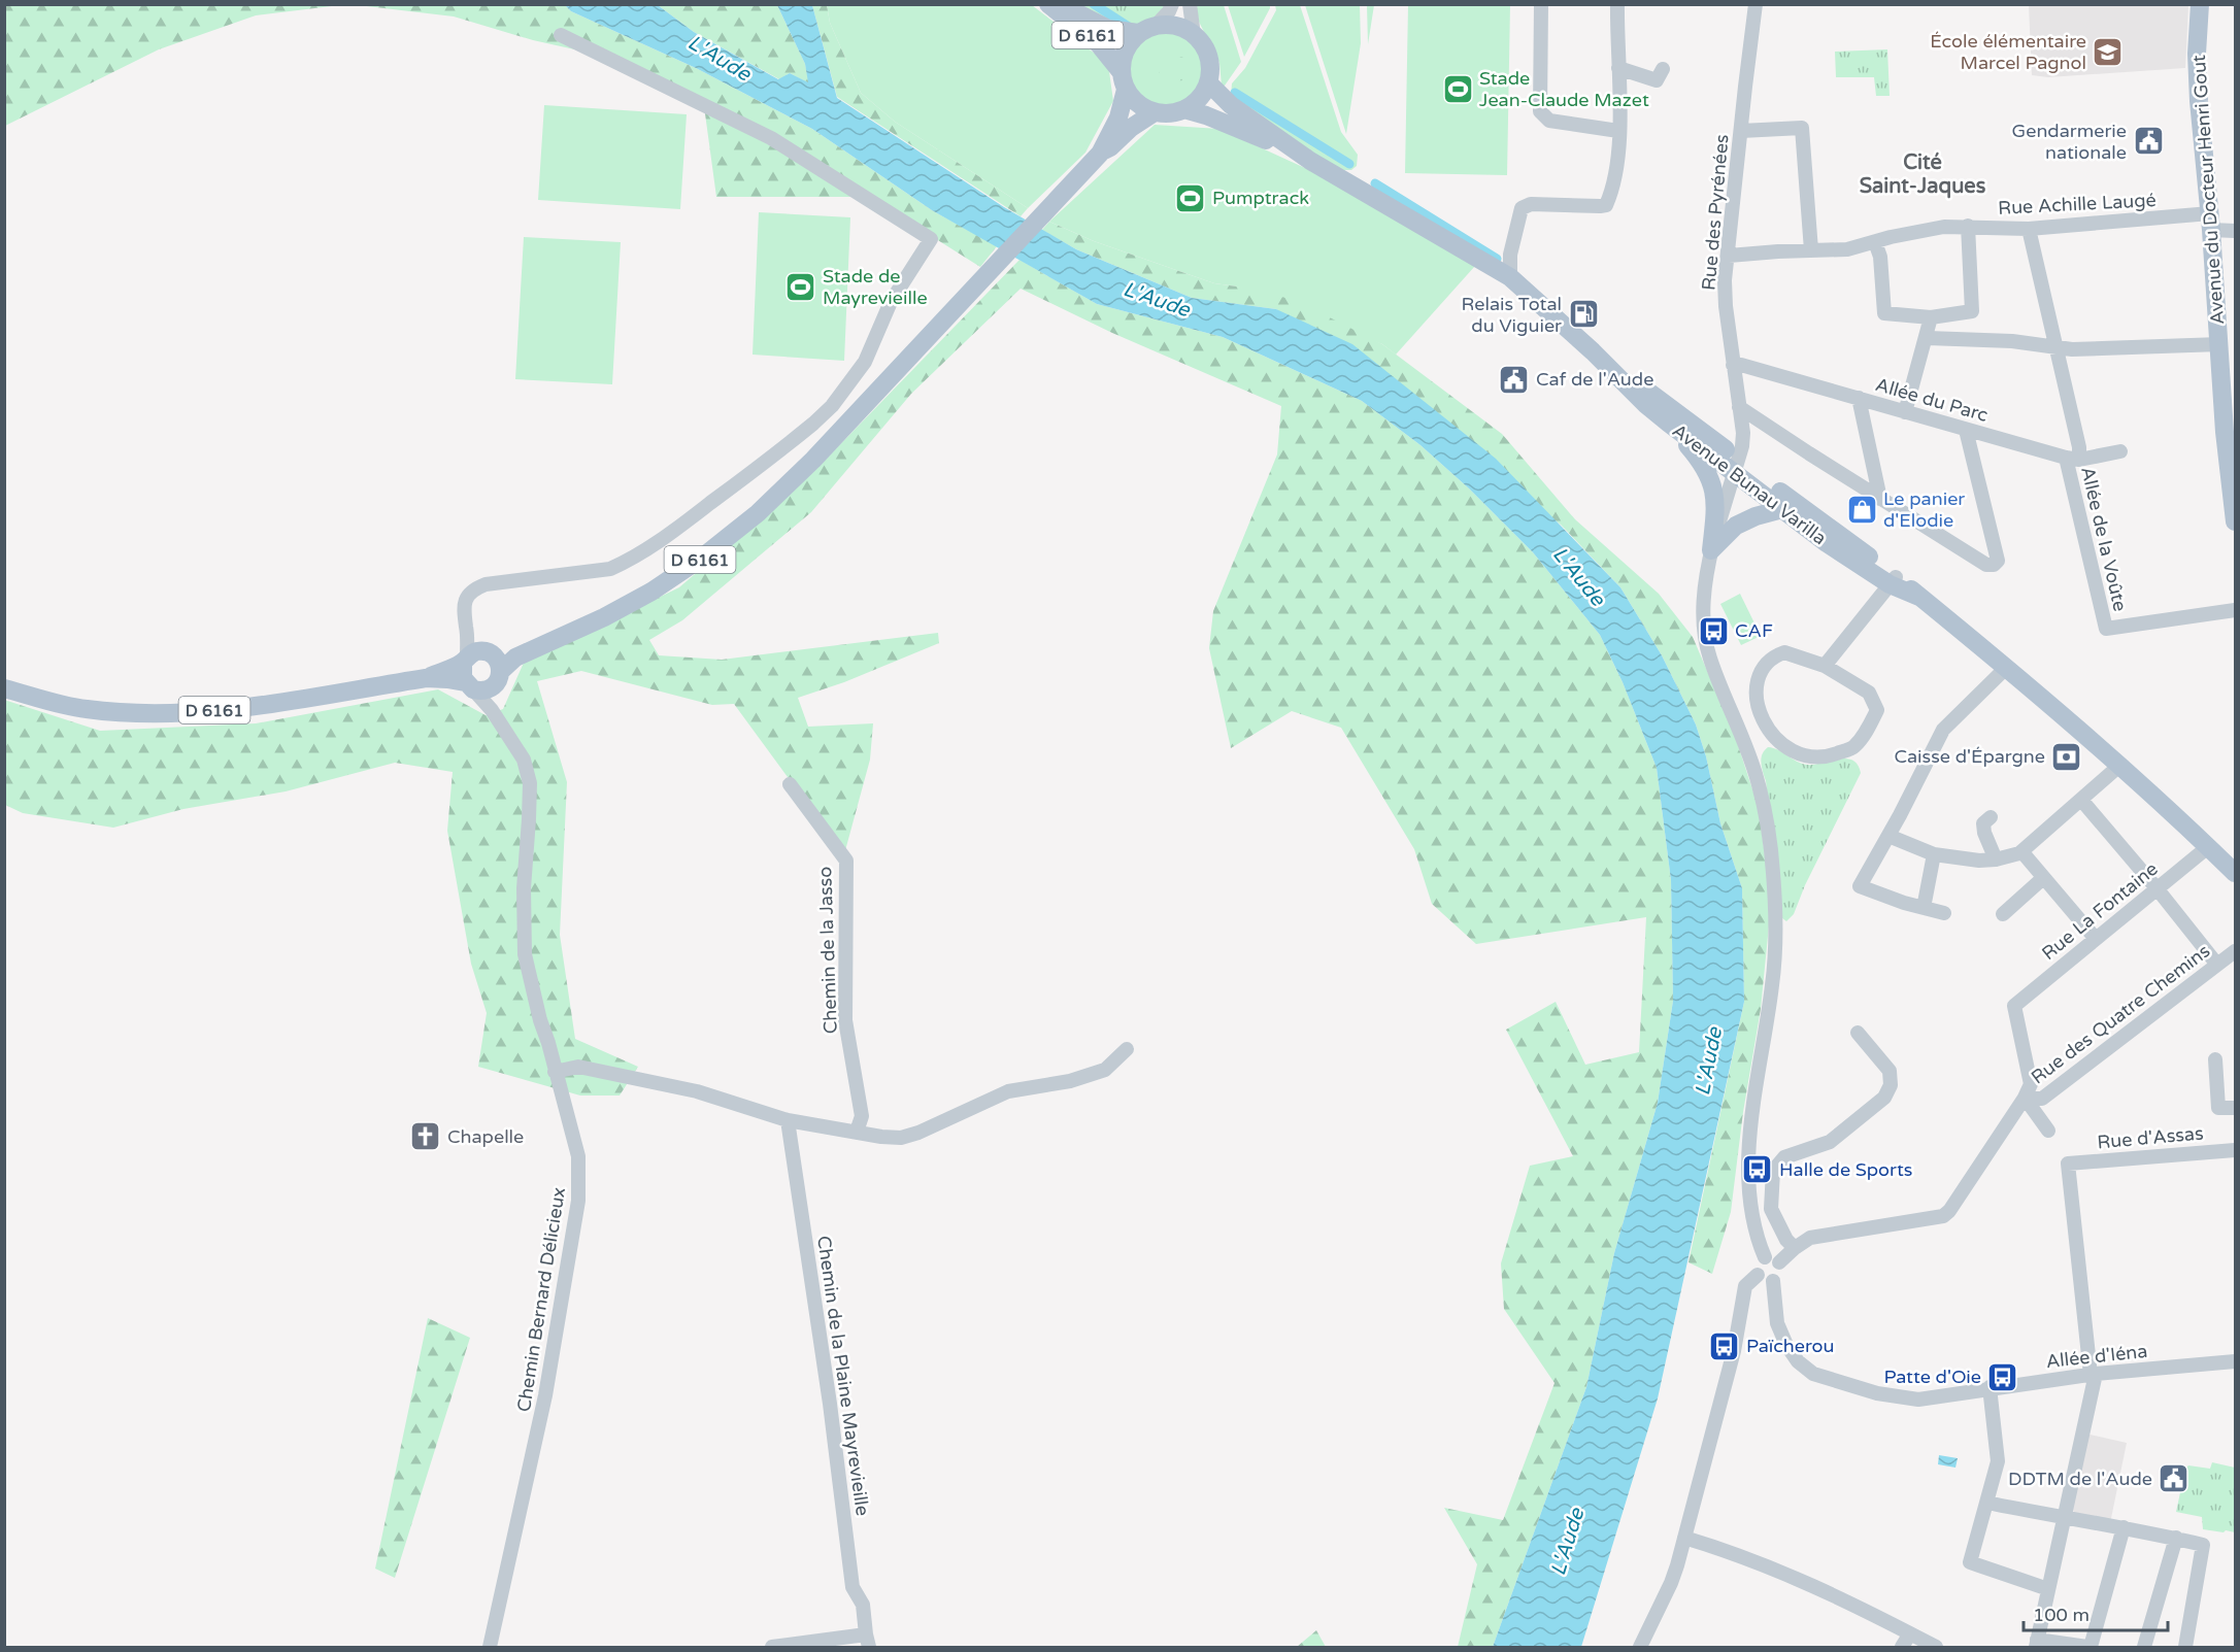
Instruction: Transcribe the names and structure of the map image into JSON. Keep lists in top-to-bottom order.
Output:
{
  "streets": {
    "main road": ["D 6161", "Avenue du Docteur Henri Gout", "Avenue Bunau Varilla"],
    "street": [
      "Rue Achille Laugé",
      "Rue des Pyrénées",
      "Allée du Parc",
      "Allée de la Voûte",
      "Rue La Fontaine",
      "Chemin de la Jasso",
      "Rue des Quatre Chemins",
      "Rue d'Assas",
      "Chemin Bernard Délicieux",
      "Allée d'Iéna",
      "Chemin de la Plaine Mayrevieille"
    ]
  },
  "crossings": [
    ["D 6161", "Chemin Bernard Délicieux"],
    ["Avenue du Docteur Henri Gout", "Rue Achille Laugé"],
    ["Rue Achille Laugé", "Rue des Pyrénées"],
    ["Rue Achille Laugé", "Allée de la Voûte"],
    ["Rue des Pyrénées", "Allée du Parc"],
    ["Rue des Pyrénées", "Avenue Bunau Varilla"],
    ["Rue des Pyrénées", "Allée d'Iéna"],
    ["Allée du Parc", "Allée de la Voûte"],
    ["Avenue Bunau Varilla", "Rue La Fontaine"],
    ["Rue La Fontaine", "Rue des Quatre Chemins"],
    ["Rue d'Assas", "Allée d'Iéna"]
  ],
  "districts": ["Cité Saint-Jaques"],
  "water": ["L'Aude"],
  "places": {
    "school or university": ["École élémentaire Marcel Pagnol"],
    "sports": ["Stade Jean-Claude Mazet", "Pumptrack", "Stade de Mayrevieille"],
    "public building": ["Gendarmerie nationale", "Caf de l'Aude", "DDTM de l'Aude"],
    "fuel station": ["Relais Total du Viguier"],
    "shop": ["Le panier d'Elodie"],
    "bus stop": [
      "CAF",
      "Halle de Sports",
      "Païcherou",
      "Patte d'Oie"
    ],
    "bank": ["Caisse d'Épargne"],
    "church": ["Chapelle"]
  },
  "scale_bar": "100 m"
}
